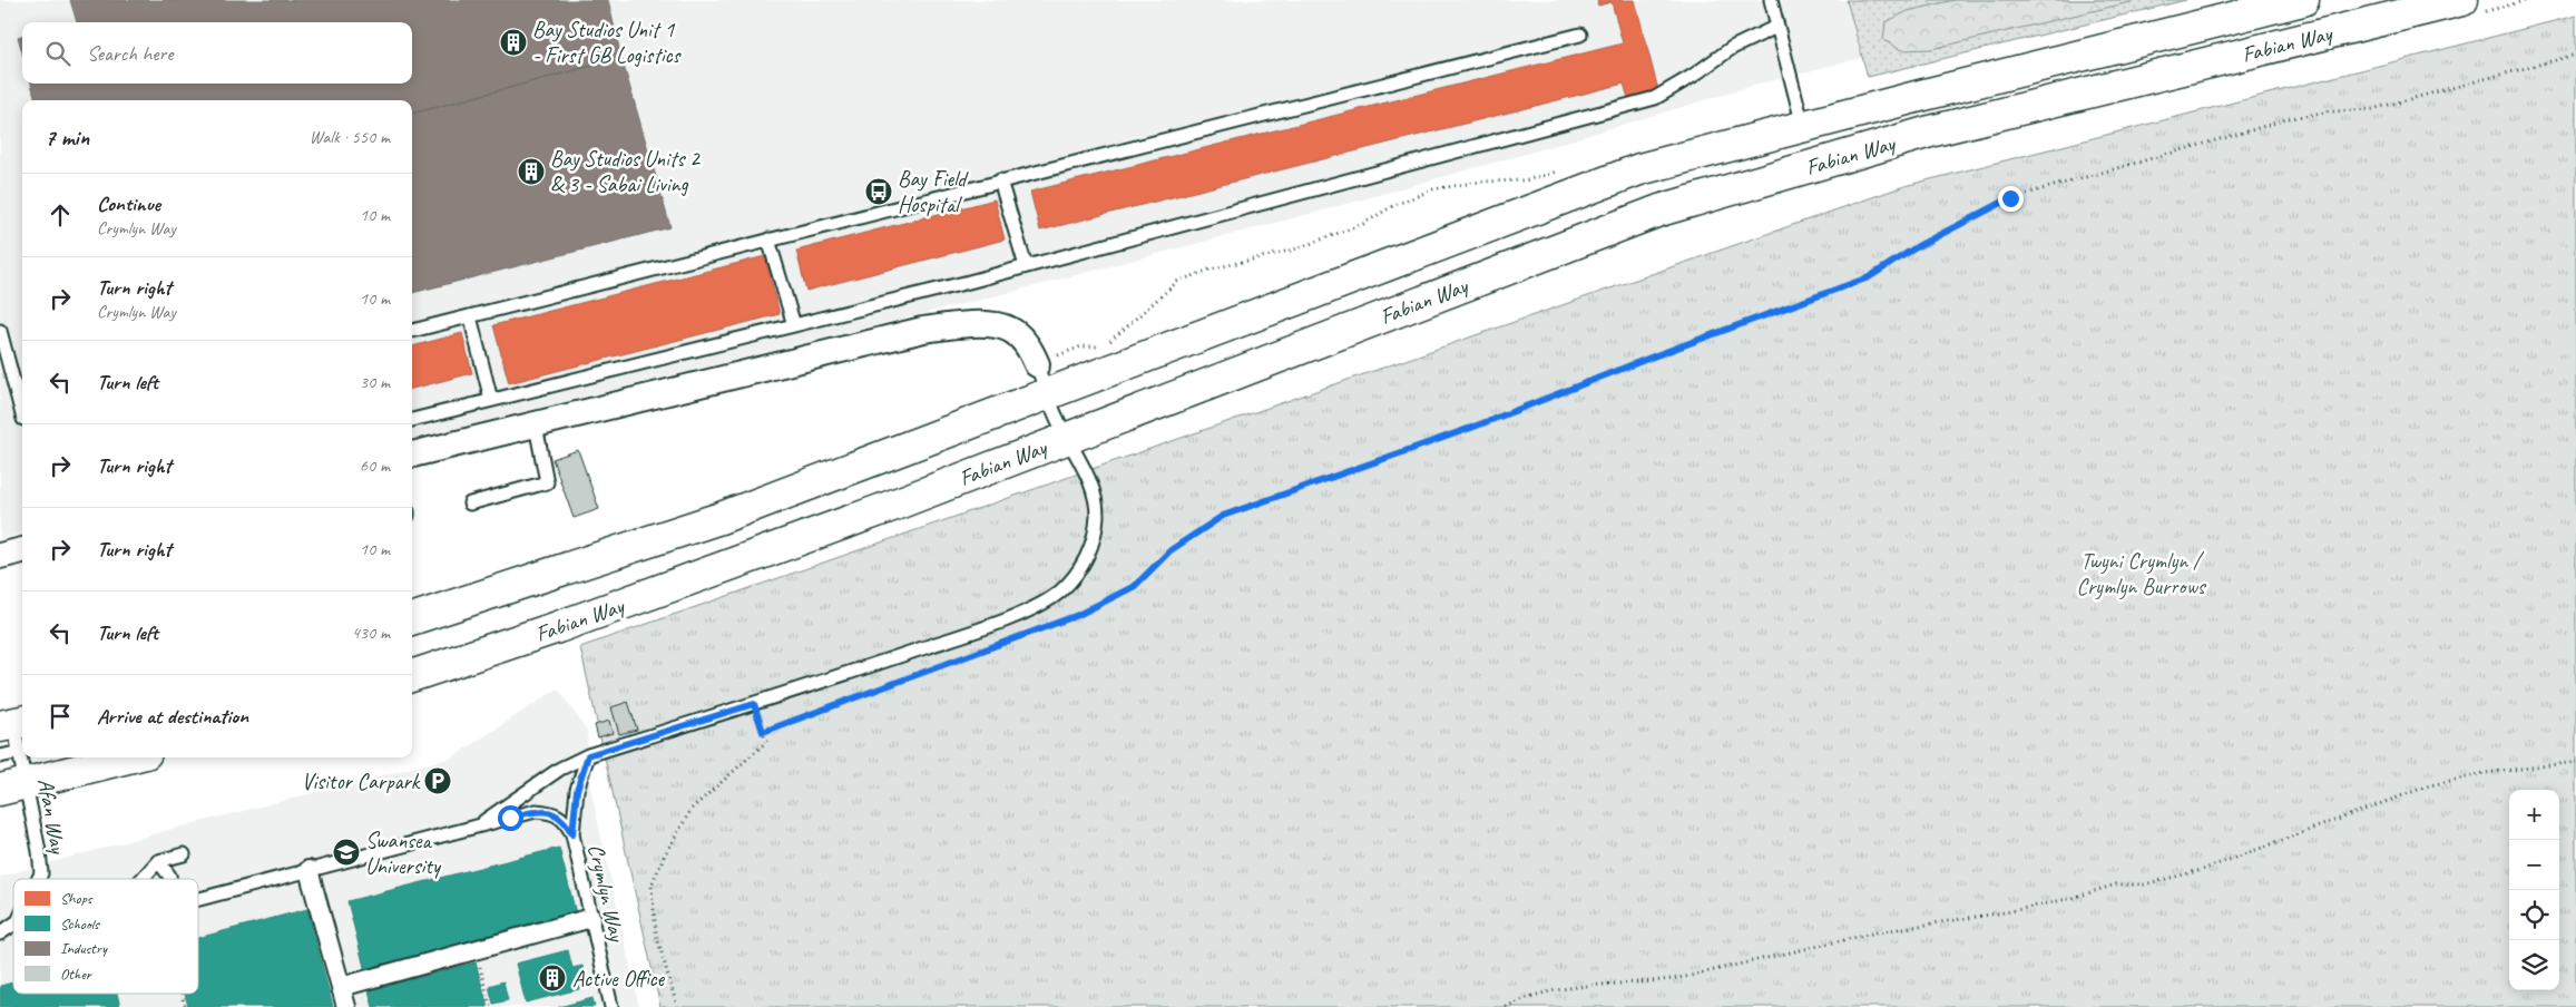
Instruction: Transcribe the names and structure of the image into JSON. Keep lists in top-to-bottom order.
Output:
{
  "streets": {
    "highway": ["Fabian Way"],
    "lane": ["Afan Way", "Crymlyn Way"]
  },
  "parks": ["Twyni Crymlyn / Crymlyn Burrows"],
  "places": {
    "building": ["Bay Studios Unit 1 - First GB Logistics", "Bay Studios Units 2 & 3 - Sabai Living", "Active Office"],
    "bus stop": ["Bay Field Hospital"],
    "parking": ["Visitor Carpark"],
    "school or university": ["Swansea University"]
  },
  "legend": [
    "Shops",
    "Schools",
    "Industry",
    "Other"
  ],
  "page": {
    "search": "Search here",
    "heading": ["7 min", "Walk · 550 m"],
    "list": [
      ["Continue", "Crymlyn Way", "10 m"],
      ["Turn right", "Crymlyn Way", "10 m"],
      ["Turn left", "30 m"],
      ["Turn right", "60 m"],
      ["Turn right", "10 m"],
      ["Turn left", "430 m"],
      "Arrive at destination"
    ],
    "map_buttons": ["+", "−"]
  }
}
